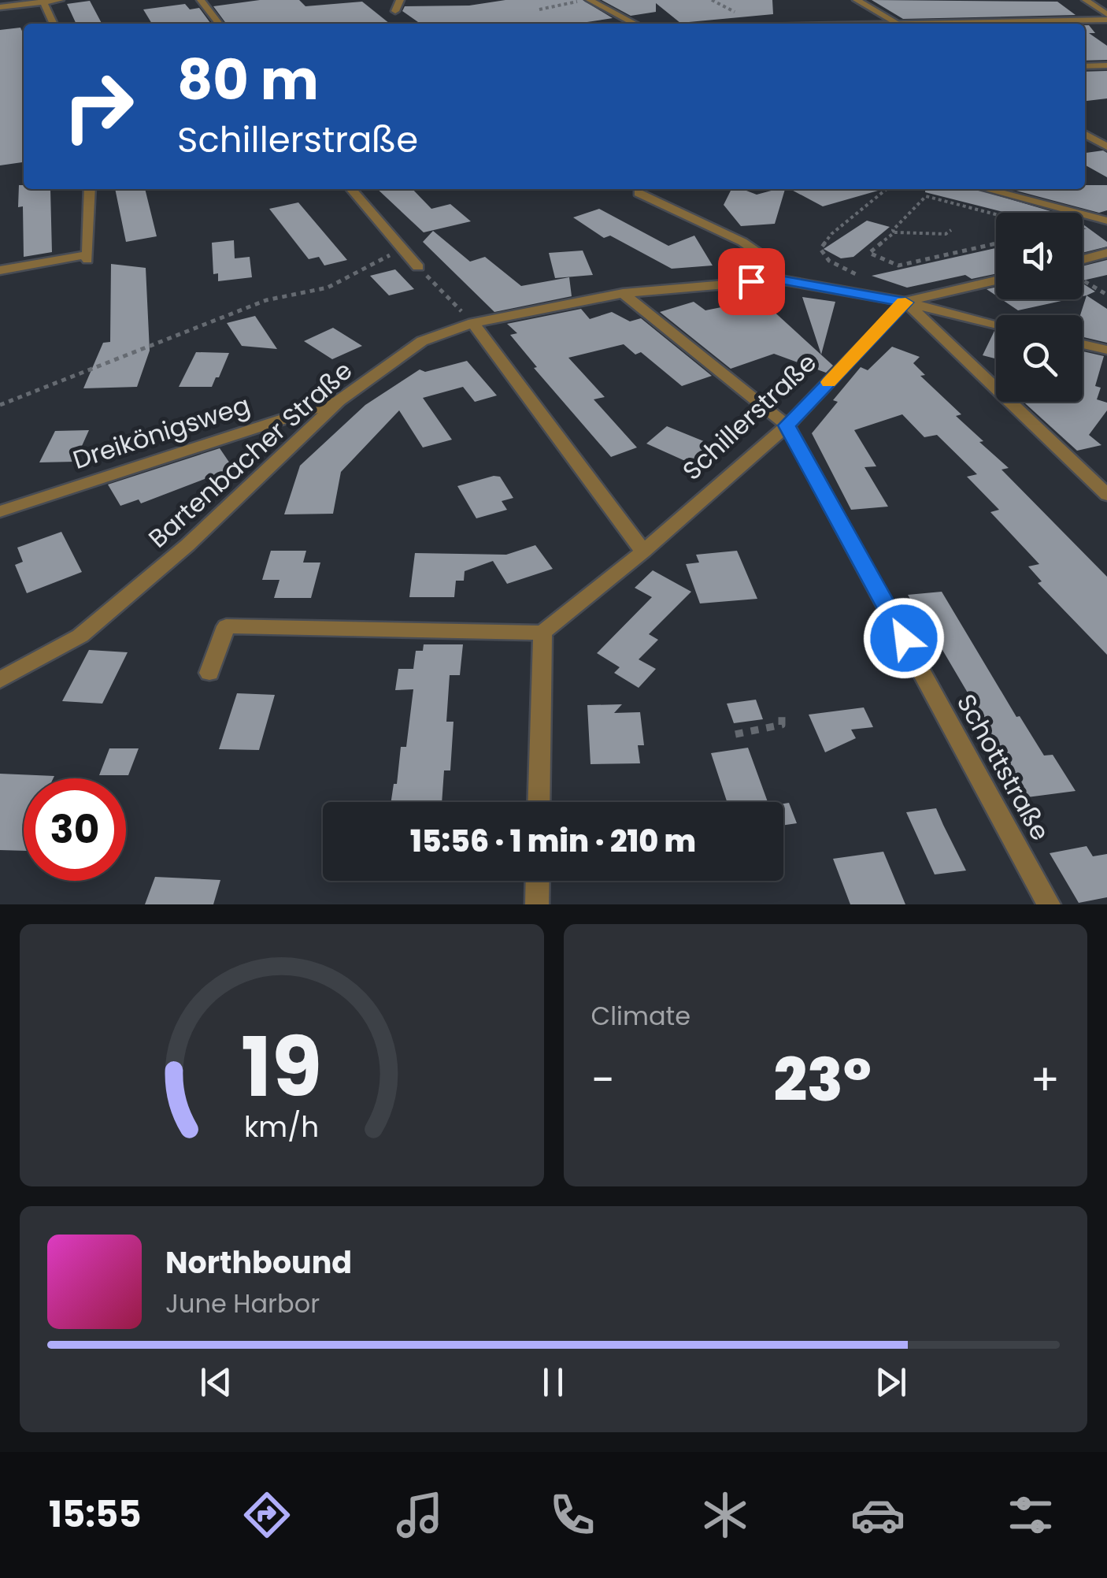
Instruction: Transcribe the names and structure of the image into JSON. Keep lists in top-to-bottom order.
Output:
{
  "streets": {
    "street": [
      "Schillerstraße",
      "Dreikönigsweg",
      "Bartenbacher Straße",
      "Schottstraße"
    ]
  },
  "crossings": [
    ["Schillerstraße", "Bartenbacher Straße"],
    ["Schillerstraße", "Schottstraße"],
    ["Dreikönigsweg", "Bartenbacher Straße"],
    ["Bartenbacher Straße", "Schottstraße"]
  ],
  "page": {
    "turn": ["80 m", "Schillerstraße"],
    "limit": "30",
    "trip": "15:56 · 1 min · 210 m",
    "tile": "Climate",
    "heat": ["−", "23°", "+"],
    "song": ["Northbound", "June Harbor"],
    "tabs": "15:55",
    "gauge": ["19", "km/h"]
  }
}
